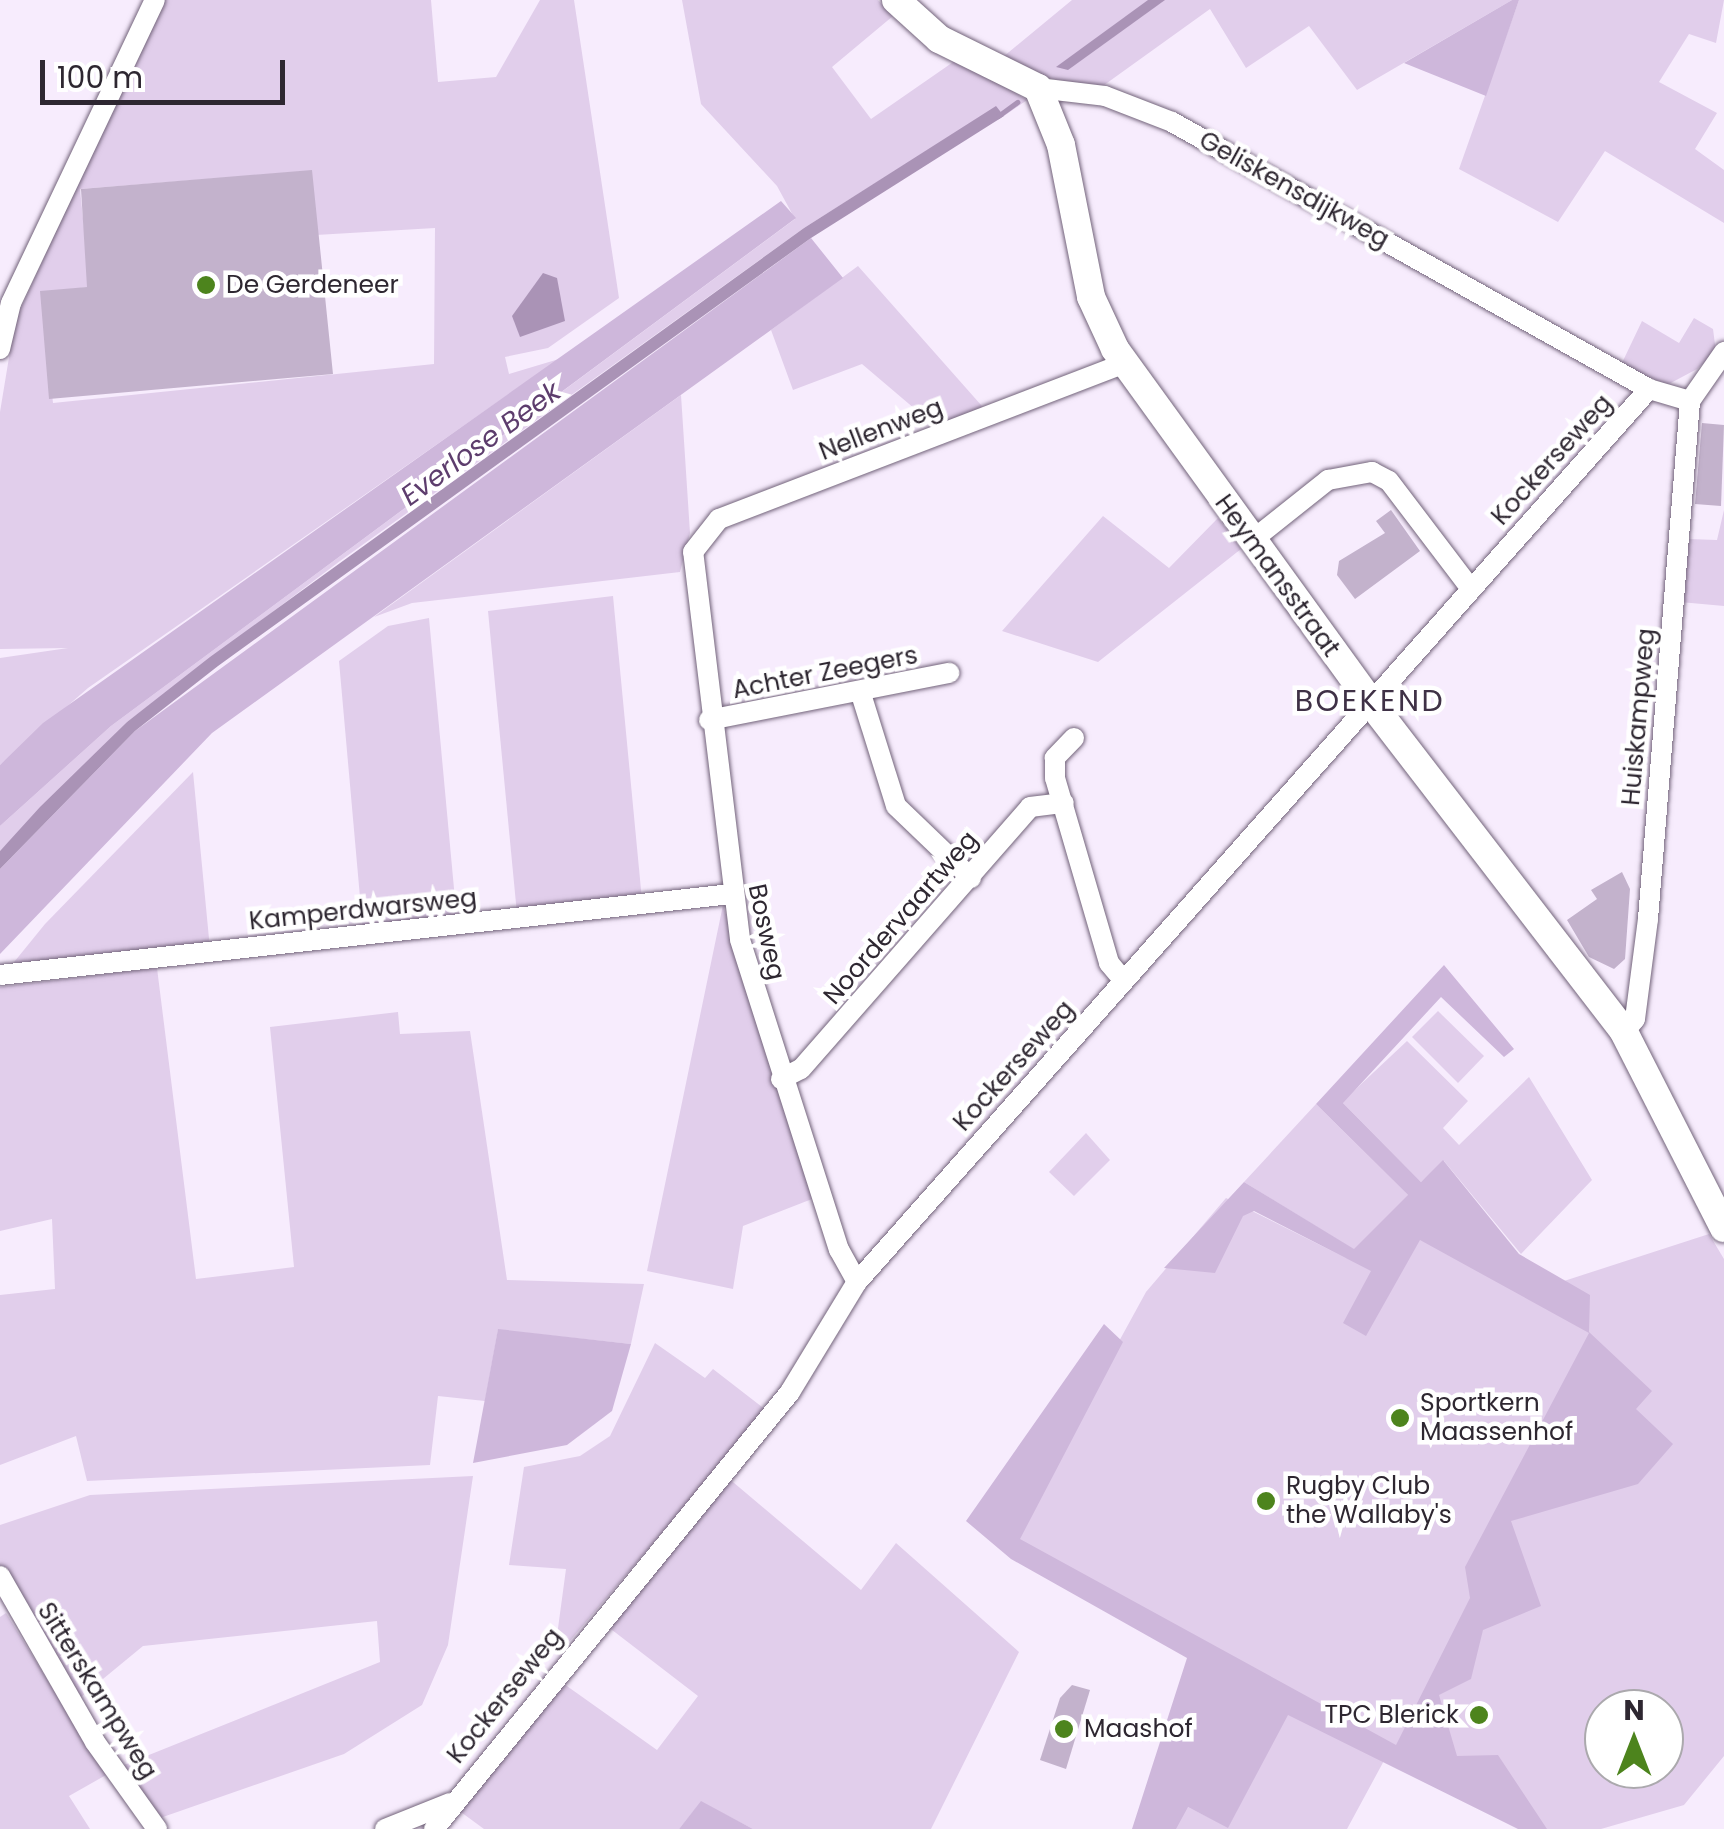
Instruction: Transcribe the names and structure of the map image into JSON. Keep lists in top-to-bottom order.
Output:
{
  "streets": {
    "street": [
      "Geliskensdijkweg",
      "Nellenweg",
      "Kockerseweg",
      "Heymansstraat",
      "Achter Zeegers",
      "Huiskampweg",
      "Kamperdwarsweg",
      "Noordervaartweg",
      "Bosweg",
      "Sitterskampweg"
    ]
  },
  "crossings": [
    ["Geliskensdijkweg", "Kockerseweg"],
    ["Geliskensdijkweg", "Heymansstraat"],
    ["Geliskensdijkweg", "Huiskampweg"],
    ["Nellenweg", "Heymansstraat"],
    ["Nellenweg", "Bosweg"],
    ["Kockerseweg", "Heymansstraat"],
    ["Kockerseweg", "Bosweg"],
    ["Heymansstraat", "Huiskampweg"],
    ["Achter Zeegers", "Bosweg"],
    ["Kamperdwarsweg", "Bosweg"],
    ["Noordervaartweg", "Bosweg"]
  ],
  "districts": ["BOEKEND"],
  "water": ["Everlose Beek"],
  "places": [
    "De Gerdeneer",
    "Sportkern Maassenhof",
    "Rugby Club the Wallaby's",
    "TPC Blerick",
    "Maashof"
  ],
  "scale_bar": "100 m",
  "north": "top"
}
